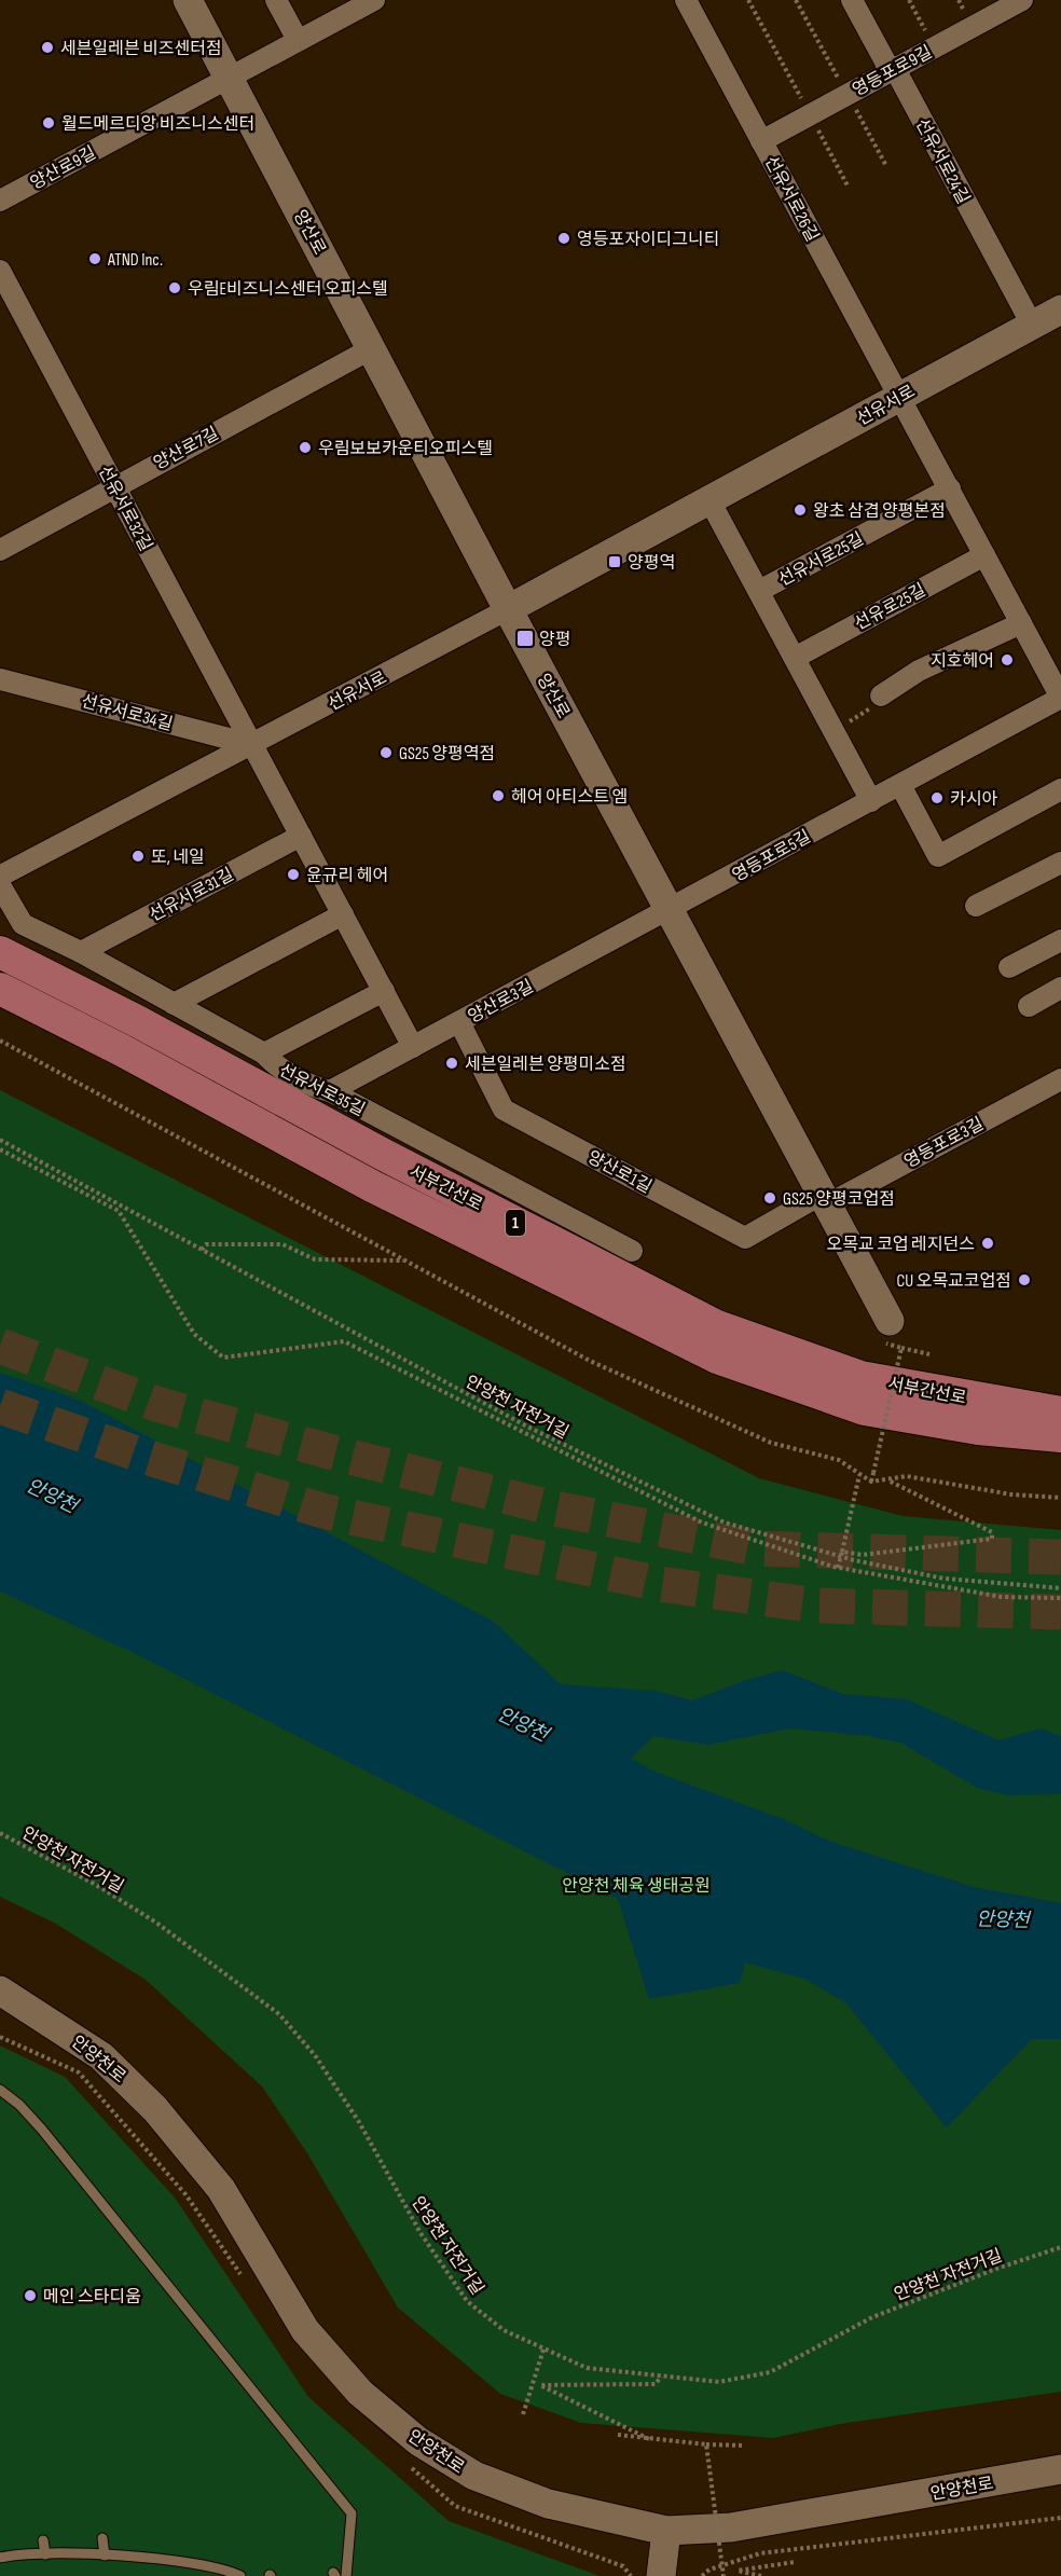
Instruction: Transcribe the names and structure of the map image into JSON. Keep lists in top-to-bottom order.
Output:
{
  "streets": {
    "main road": ["서부간선로", "1"],
    "street": [
      "영등포로9길",
      "선유서로24길",
      "양산로9길",
      "선유서로26길",
      "양산로",
      "선유서로",
      "양산로7길",
      "선유서로32길",
      "선유서로25길",
      "선유로25길",
      "선유서로34길",
      "영등포로5길",
      "선유서로31길",
      "양산로3길",
      "선유서로35길",
      "영등포로3길",
      "양산로1길",
      "안양천로"
    ],
    "path": ["안양천 자전거길"]
  },
  "crossings": [
    ["영등포로9길", "선유서로24길"],
    ["영등포로9길", "선유서로26길"],
    ["선유서로24길", "선유서로"],
    ["양산로9길", "양산로"],
    ["선유서로26길", "선유서로"],
    ["양산로", "선유서로"],
    ["양산로", "양산로7길"],
    ["양산로", "영등포로5길"],
    ["양산로", "양산로3길"],
    ["양산로", "영등포로3길"],
    ["양산로", "양산로1길"],
    ["선유서로", "선유서로32길"],
    ["선유서로", "선유서로34길"],
    ["선유서로", "선유서로35길"],
    ["양산로7길", "선유서로32길"],
    ["선유서로32길", "선유서로34길"],
    ["영등포로5길", "양산로3길"],
    ["선유서로31길", "선유서로35길"],
    ["양산로3길", "선유서로35길"],
    ["양산로3길", "양산로1길"],
    ["영등포로3길", "양산로1길"]
  ],
  "water": ["안양천"],
  "parks": ["안양천 체육 생태공원"],
  "places": {
    "other": [
      "세븐일레븐 비즈센터점",
      "월드메르디앙 비즈니스센터",
      "영등포자이디그니티",
      "ATND Inc.",
      "우림E비즈니스센터 오피스텔",
      "우림보보카운티오피스텔",
      "왕초 삼겹 양평본점",
      "지호헤어",
      "GS25 양평역점",
      "헤어 아티스트 엠",
      "카시아",
      "또, 네일",
      "윤규리 헤어",
      "세븐일레븐 양평미소점",
      "GS25 양평코업점",
      "오목교 코업 레지던스",
      "CU 오목교코업점",
      "메인 스타디움"
    ],
    "transit": ["양평역", "양평"]
  }
}
